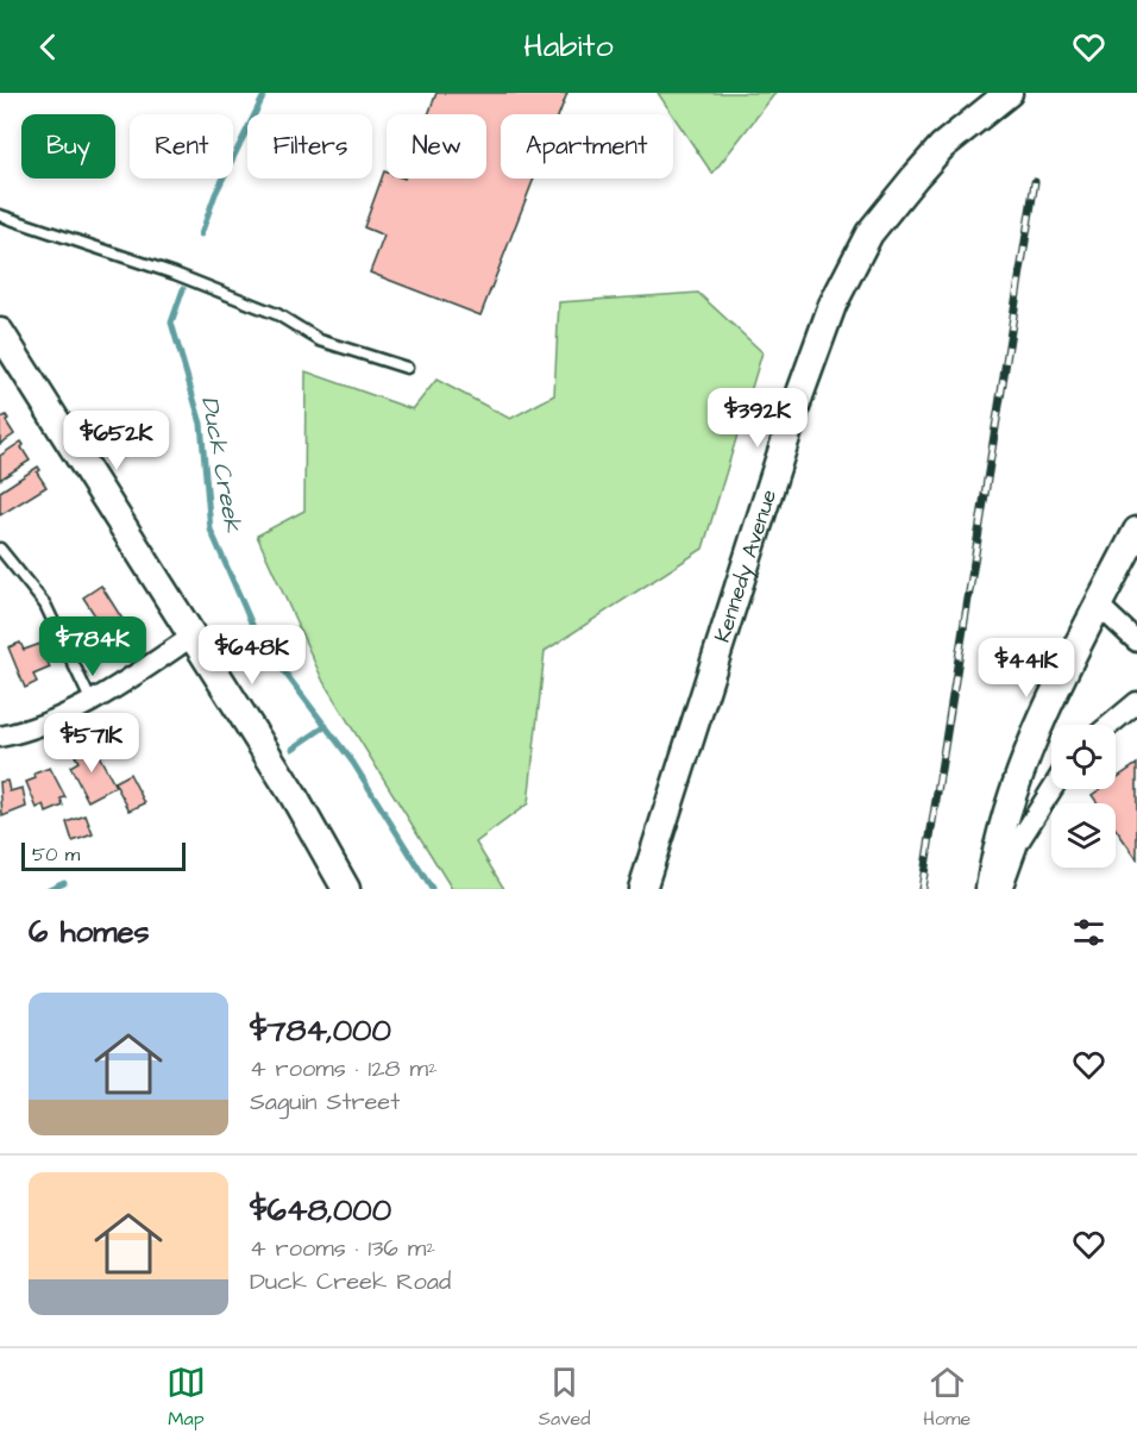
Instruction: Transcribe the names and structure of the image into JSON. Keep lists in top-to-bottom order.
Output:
{
  "streets": {
    "street": ["Kennedy Avenue"]
  },
  "water": ["Duck Creek"],
  "scale_bar": "50 m",
  "page": {
    "header": "Habito",
    "chip": [
      "Buy",
      "Rent",
      "Filters",
      "New",
      "Apartment"
    ],
    "price": [
      "$392K",
      "$652K",
      "$784K",
      "$648K",
      "$441K",
      "$571K"
    ],
    "scale": "50 m",
    "heading": "6 homes",
    "list": [
      {
        "name": "$784,000",
        "note": "4 rooms · 128 m² · Saguin Street"
      },
      {
        "name": "$648,000",
        "note": "4 rooms · 136 m² · Duck Creek Road"
      }
    ],
    "tabs": ["Map", "Saved", "Home"]
  }
}
